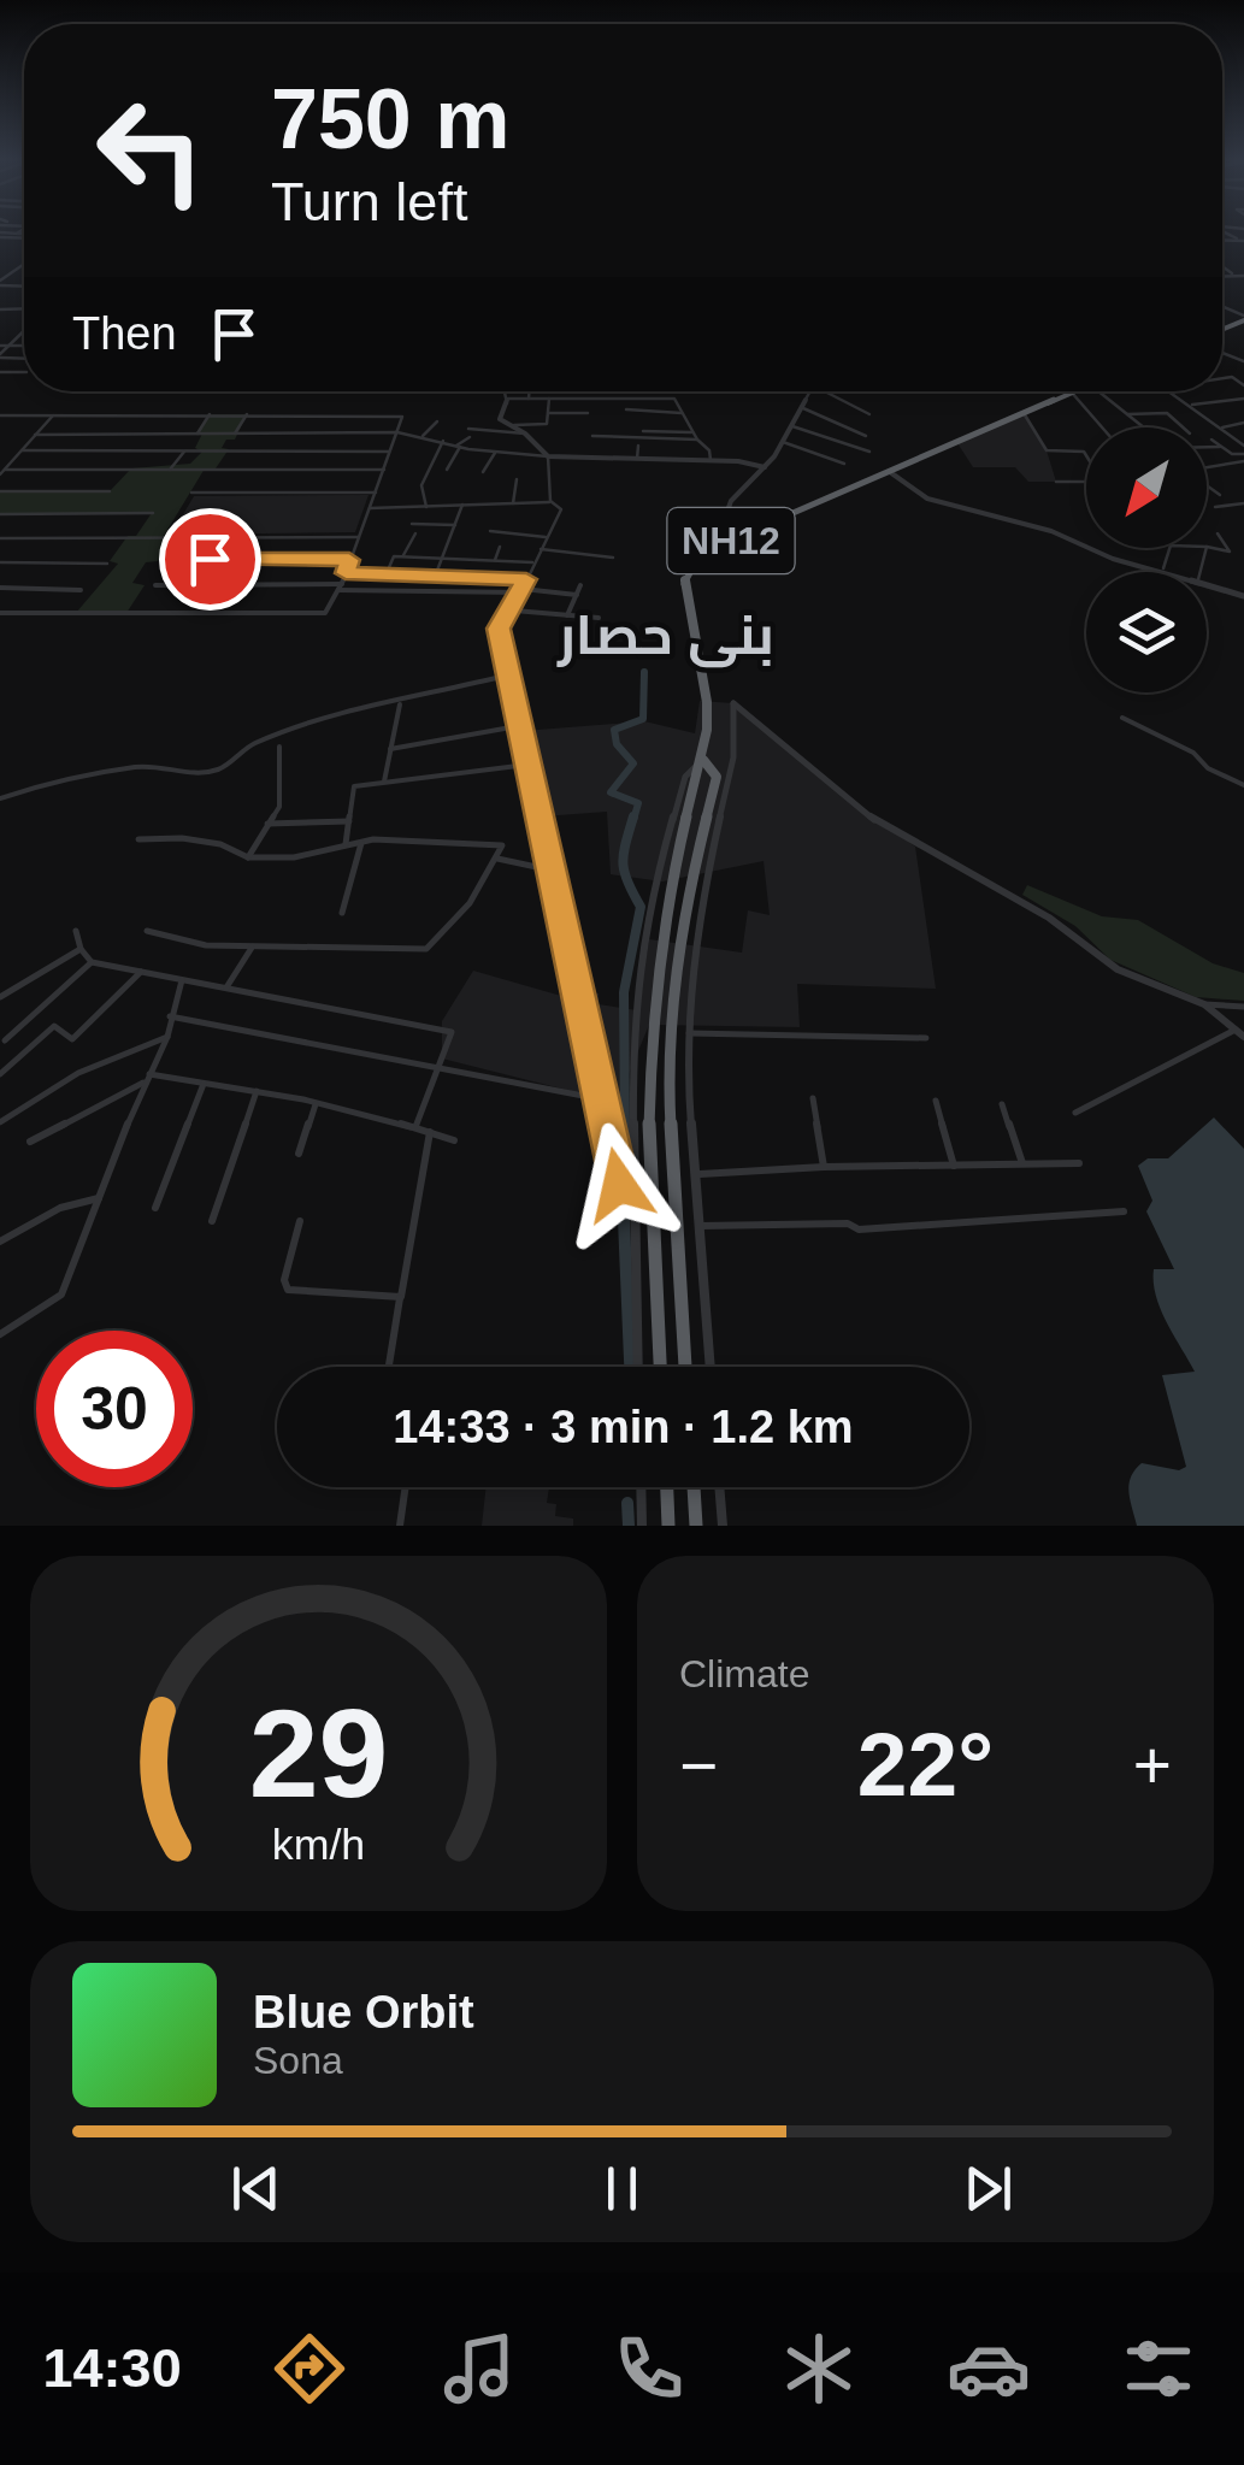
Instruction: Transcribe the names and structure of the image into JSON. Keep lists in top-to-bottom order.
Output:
{
  "streets": {
    "highway": ["NH12"]
  },
  "districts": ["بنی حصار"],
  "north": "bottom left",
  "page": {
    "turn": ["750 m", "Turn left"],
    "then": "Then",
    "limit": "30",
    "trip": "14:33 · 3 min · 1.2 km",
    "tile": "Climate",
    "heat": ["−", "22°", "+"],
    "song": ["Blue Orbit", "Sona"],
    "tabs": "14:30",
    "gauge": ["29", "km/h"]
  }
}
